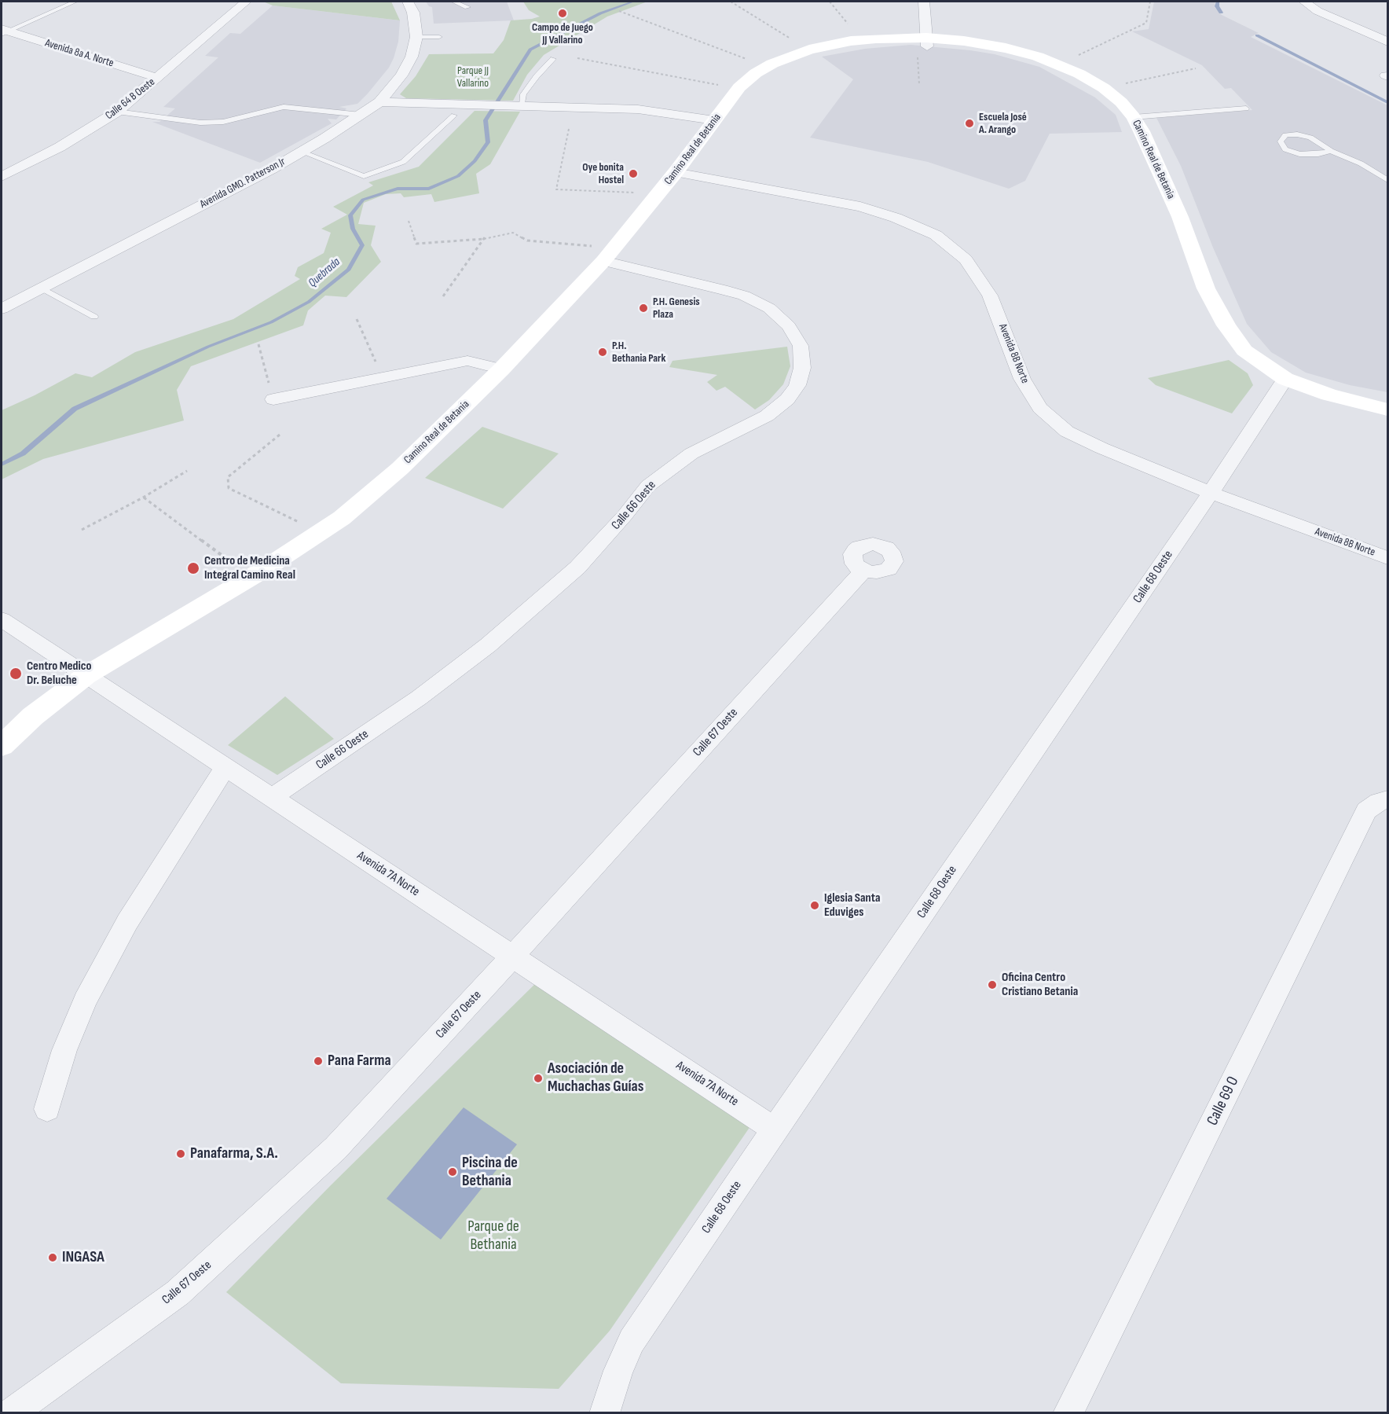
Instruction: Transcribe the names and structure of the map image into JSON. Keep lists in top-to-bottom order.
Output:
{
  "streets": {
    "street": [
      "Avenida 8a A. Norte",
      "Calle 64 B Oeste",
      "Camino Real de Betania",
      "Avenida GMO. Patterson Jr",
      "Avenida 8B Norte",
      "Calle 66 Oeste",
      "Calle 68 Oeste",
      "Calle 67 Oeste",
      "Avenida 7A Norte",
      "Calle 69 O"
    ]
  },
  "crossings": [
    ["Avenida 8a A. Norte", "Calle 64 B Oeste"],
    ["Camino Real de Betania", "Avenida 8B Norte"],
    ["Camino Real de Betania", "Calle 66 Oeste"],
    ["Camino Real de Betania", "Calle 68 Oeste"],
    ["Camino Real de Betania", "Avenida 7A Norte"],
    ["Avenida 8B Norte", "Calle 68 Oeste"],
    ["Calle 66 Oeste", "Avenida 7A Norte"],
    ["Calle 68 Oeste", "Avenida 7A Norte"],
    ["Calle 67 Oeste", "Avenida 7A Norte"]
  ],
  "water": ["Quebrada"],
  "parks": ["Parque JJ Vallarino", "Parque de Bethania"],
  "places": [
    "Campo de Juego JJ Vallarino",
    "Escuela José A. Arango",
    "Oye bonita Hostel",
    "P.H. Genesis Plaza",
    "P.H. Bethania Park",
    "Centro de Medicina Integral Camino Real",
    "Centro Medico Dr. Beluche",
    "Iglesia Santa Eduviges",
    "Oficina Centro Cristiano Betania",
    "Pana Farma",
    "Asociación de Muchachas Guías",
    "Panafarma, S.A.",
    "Piscina de Bethania",
    "INGASA"
  ]
}
